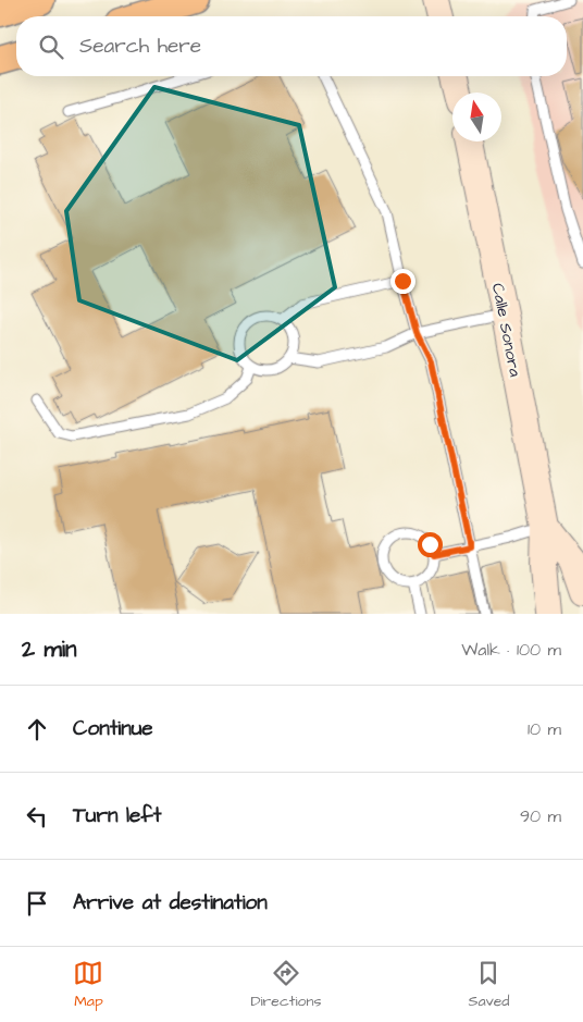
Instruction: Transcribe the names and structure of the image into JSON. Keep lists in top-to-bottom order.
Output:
{
  "streets": {
    "street": ["Calle Sonora"]
  },
  "north": "top",
  "page": {
    "search": "Search here",
    "heading": ["2 min", "Walk · 100 m"],
    "list": [
      ["Continue", "10 m"],
      ["Turn left", "90 m"],
      "Arrive at destination"
    ],
    "nav": ["Map", "Directions", "Saved"]
  }
}
